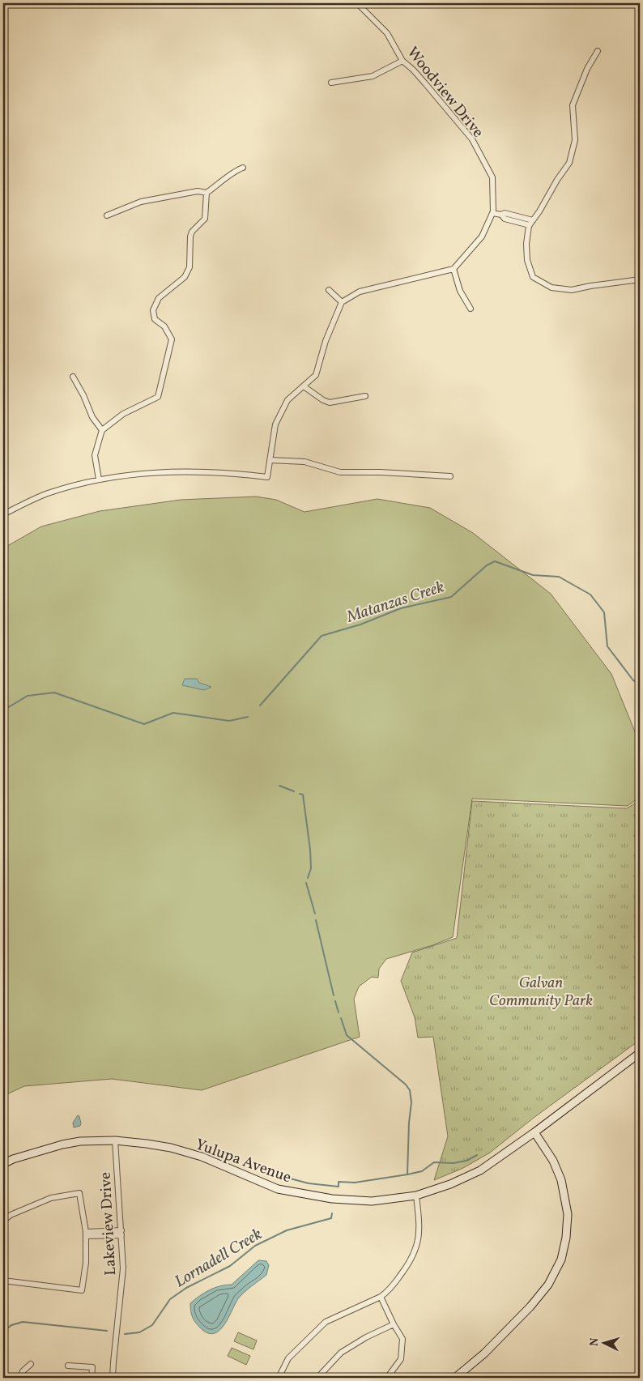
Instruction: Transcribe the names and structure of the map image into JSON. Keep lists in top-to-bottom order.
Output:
{
  "streets": {
    "street": ["Woodview Drive", "Yulupa Avenue", "Lakeview Drive"]
  },
  "crossings": [
    ["Yulupa Avenue", "Lakeview Drive"]
  ],
  "water": ["Matanzas Creek", "Lornadell Creek"],
  "parks": ["Galvan Community Park"],
  "north": "left"
}
